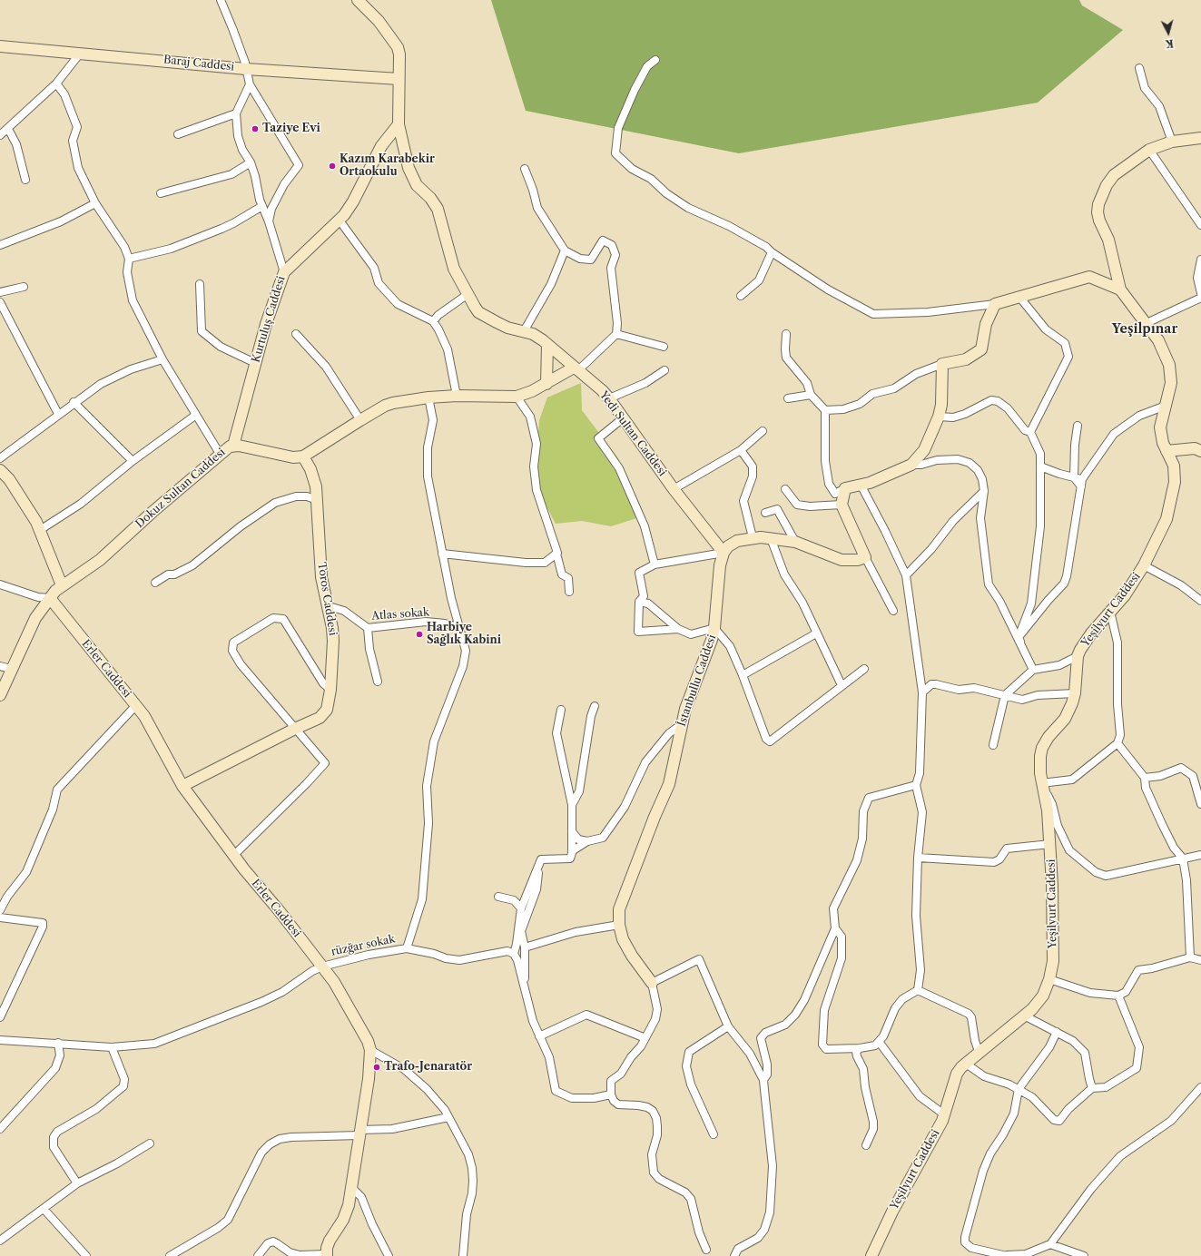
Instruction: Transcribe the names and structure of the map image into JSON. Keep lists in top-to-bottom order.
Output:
{
  "streets": {
    "street": [
      "Baraj Caddesi",
      "Kurtuluş Caddesi",
      "Yedi Sultan Caddesi",
      "Dokuz Sultan Caddesi",
      "Toros Caddesi",
      "Yeşilyurt Caddesi",
      "Atlas sokak",
      "Erler Caddesi",
      "İstanbullu Caddesi",
      "rüzğar sokak"
    ]
  },
  "crossings": [
    ["Baraj Caddesi", "Yedi Sultan Caddesi"],
    ["Kurtuluş Caddesi", "Yedi Sultan Caddesi"],
    ["Kurtuluş Caddesi", "Dokuz Sultan Caddesi"],
    ["Yedi Sultan Caddesi", "İstanbullu Caddesi"],
    ["Dokuz Sultan Caddesi", "Toros Caddesi"],
    ["Dokuz Sultan Caddesi", "Erler Caddesi"],
    ["Toros Caddesi", "Atlas sokak"],
    ["Toros Caddesi", "Erler Caddesi"],
    ["Erler Caddesi", "rüzğar sokak"]
  ],
  "districts": ["Yeşilpınar"],
  "places": [
    "Taziye Evi",
    "Kazım Karabekir Ortaokulu",
    "Harbiye Sağlık Kabini",
    "Trafo-Jenaratör"
  ],
  "north": "bottom"
}
